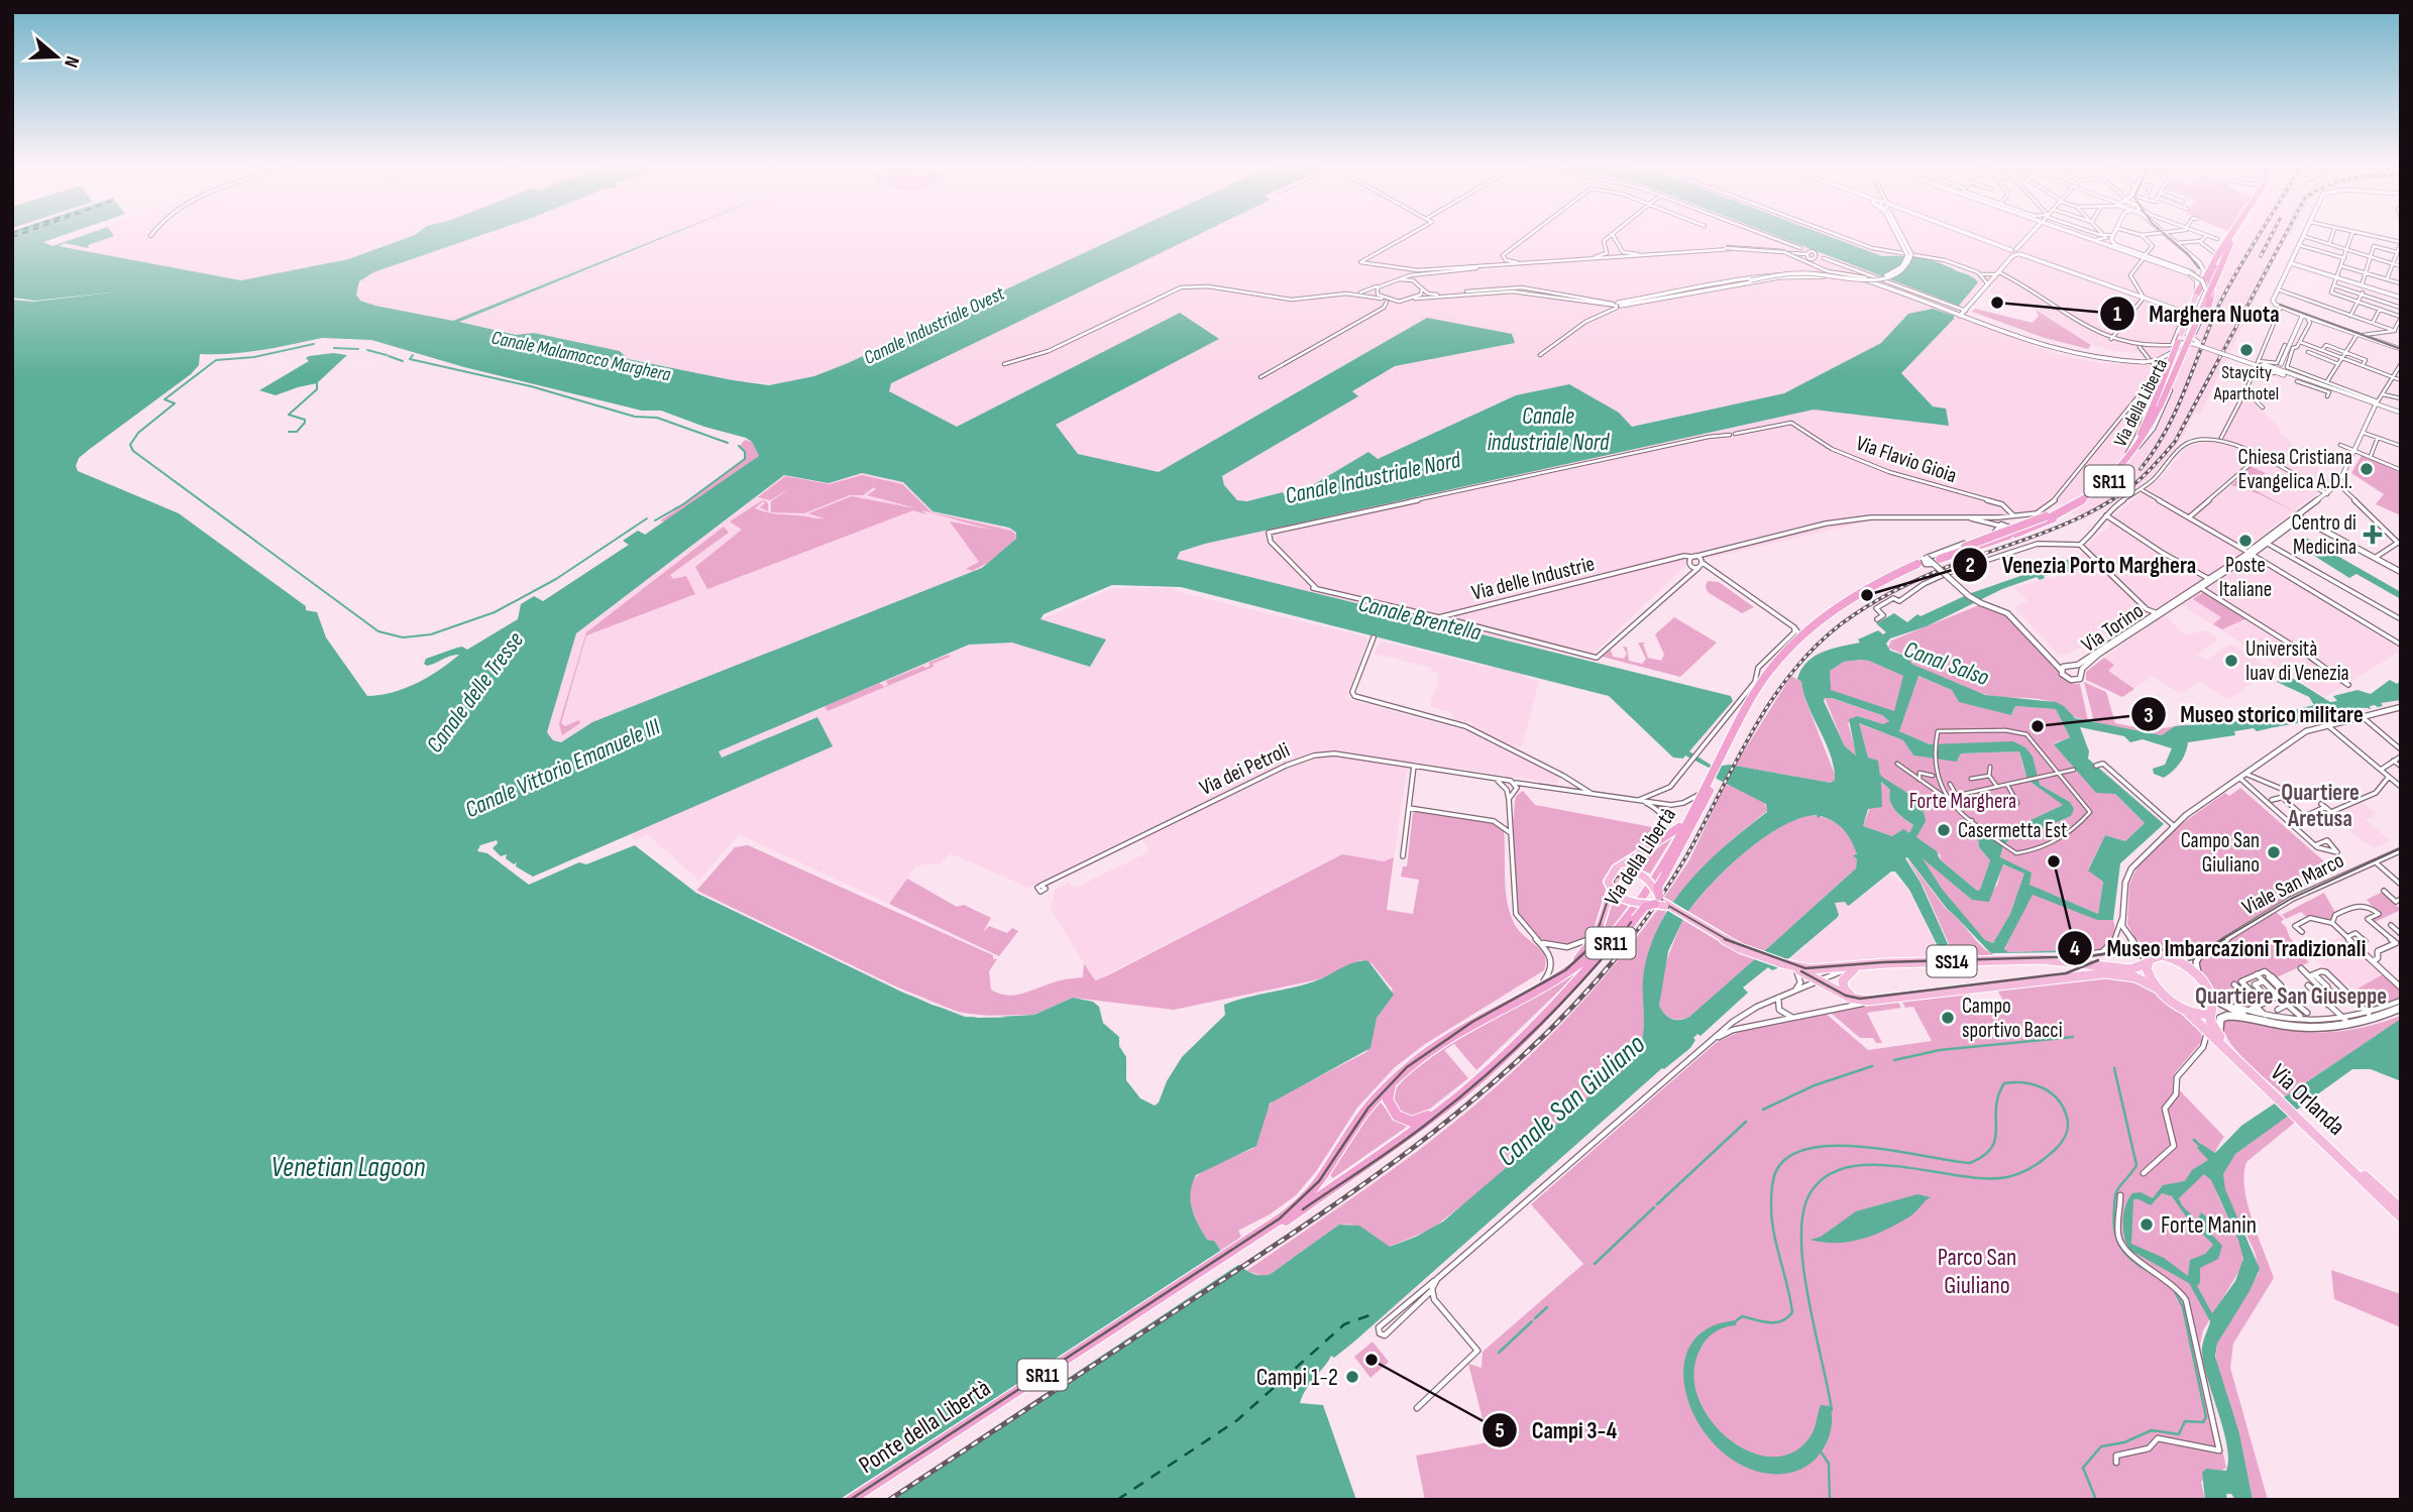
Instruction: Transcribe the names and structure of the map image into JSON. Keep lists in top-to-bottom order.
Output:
{
  "streets": {
    "highway": ["Via della Libertà", "SR11", "Ponte della Libertà"],
    "main road": ["SS14", "Via Orlanda"],
    "street": [
      "Via Flavio Gioia",
      "Via delle Industrie",
      "Via Torino",
      "Via dei Petroli",
      "Viale San Marco"
    ]
  },
  "crossings": [
    ["Via della Libertà", "SR11"],
    ["Via della Libertà", "Via delle Industrie"],
    ["Via della Libertà", "Ponte della Libertà"],
    ["Via Flavio Gioia", "Via delle Industrie"],
    ["Viale San Marco", "SS14"],
    ["SS14", "Via Orlanda"]
  ],
  "districts": ["Quartiere Aretusa", "Quartiere San Giuseppe"],
  "water": [
    "Canale Industriale Ovest",
    "Canale Malamocco Marghera",
    "Canale industriale Nord",
    "Canale Industriale Nord",
    "Canale Brentella",
    "Canal Salso",
    "Canale delle Tresse",
    "Canale Vittorio Emanuele III",
    "Canale San Giuliano",
    "Venetian Lagoon"
  ],
  "parks": ["Forte Marghera", "Parco San Giuliano"],
  "places": {
    "other": [
      "Marghera Nuota",
      "Staycity Aparthotel",
      "Chiesa Cristiana Evangelica A.D.I.",
      "Poste Italiane",
      "Venezia Porto Marghera",
      "Università Iuav di Venezia",
      "Museo storico militare",
      "Casermetta Est",
      "Campo San Giuliano",
      "Museo Imbarcazioni Tradizionali",
      "Campo sportivo Bacci",
      "Forte Manin",
      "Campi 3-4",
      "Campi 1-2"
    ],
    "health": ["Centro di Medicina"]
  },
  "north": "right"
}
